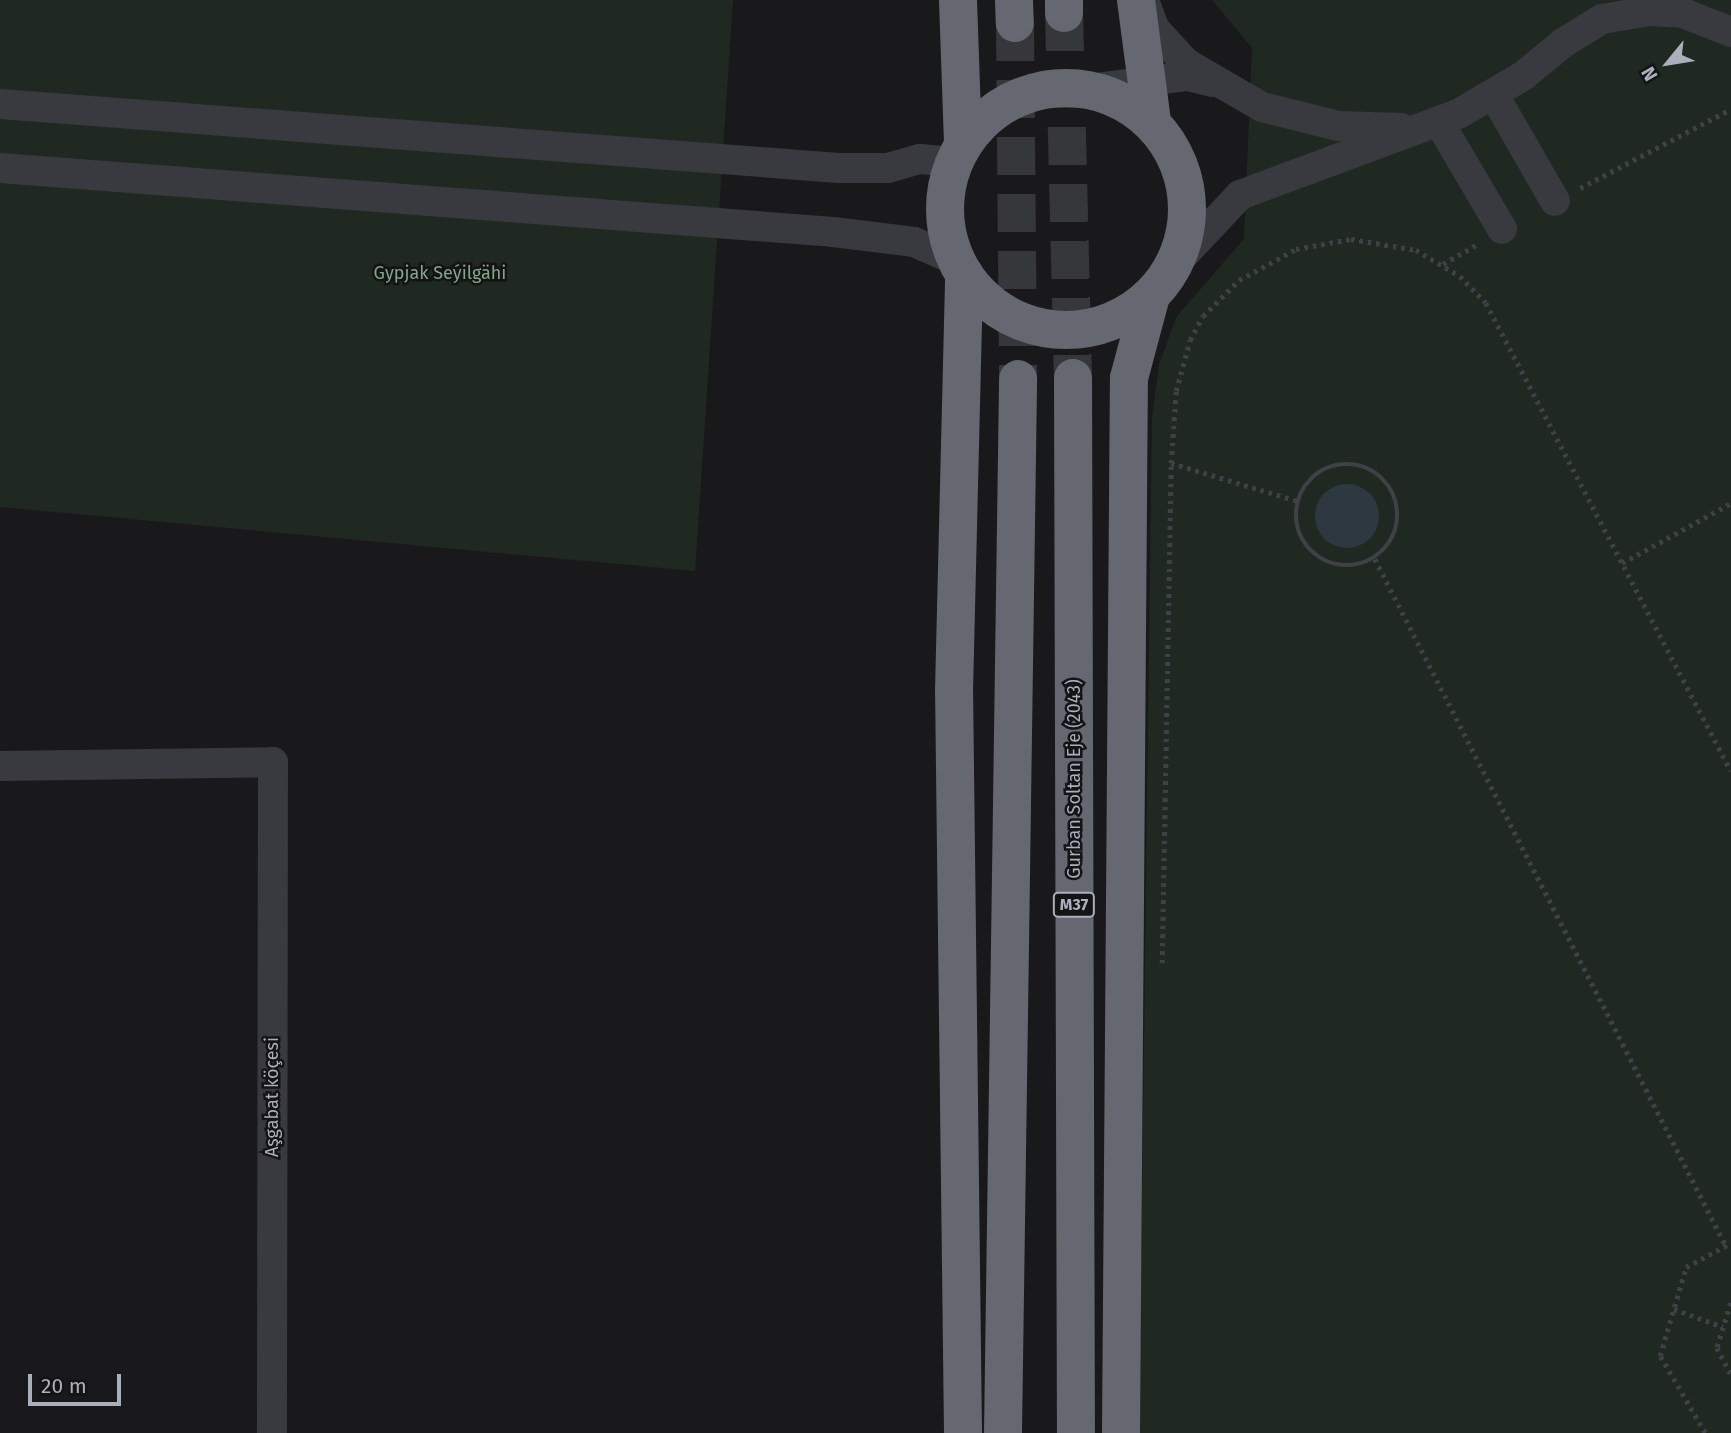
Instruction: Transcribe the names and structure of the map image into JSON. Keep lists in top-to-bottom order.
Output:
{
  "streets": {
    "highway": ["Gurban Soltan Eje (2043)", "M37"],
    "street": ["Aşgabat köçesi"]
  },
  "parks": ["Gypjak Seýilgähi"],
  "scale_bar": "20 m",
  "north": "bottom left"
}
